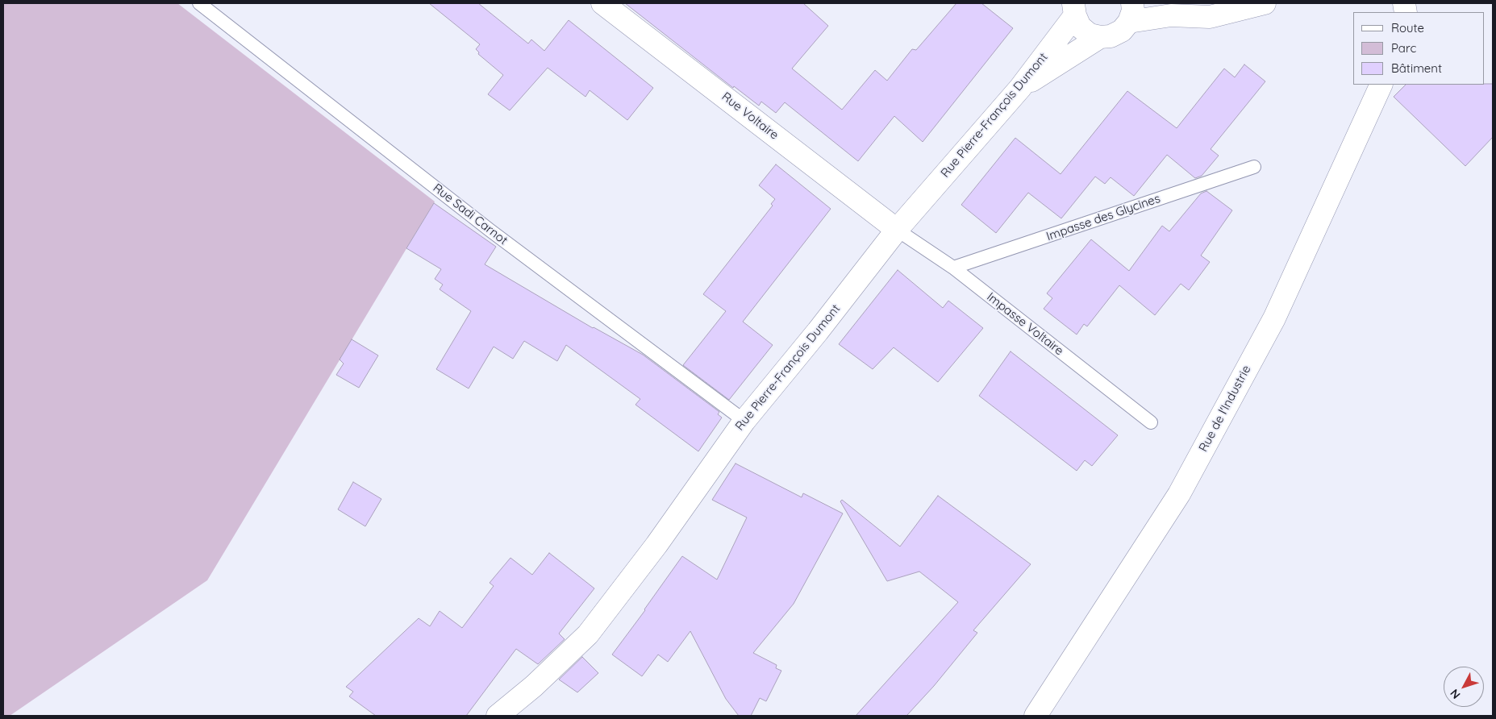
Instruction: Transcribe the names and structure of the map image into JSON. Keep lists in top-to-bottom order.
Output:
{
  "streets": {
    "street": ["Rue Pierre-François Dumont", "Rue Voltaire", "Rue de l'Industrie"],
    "lane": ["Rue Sadi Carnot", "Impasse des Glycines", "Impasse Voltaire"]
  },
  "crossings": [
    ["Rue Pierre-François Dumont", "Rue Voltaire"],
    ["Rue Pierre-François Dumont", "Rue Sadi Carnot"],
    ["Rue Pierre-François Dumont", "Impasse Voltaire"],
    ["Rue Voltaire", "Impasse Voltaire"],
    ["Impasse des Glycines", "Impasse Voltaire"]
  ],
  "legend": ["Route", "Parc", "Bâtiment"],
  "north": "bottom left"
}
